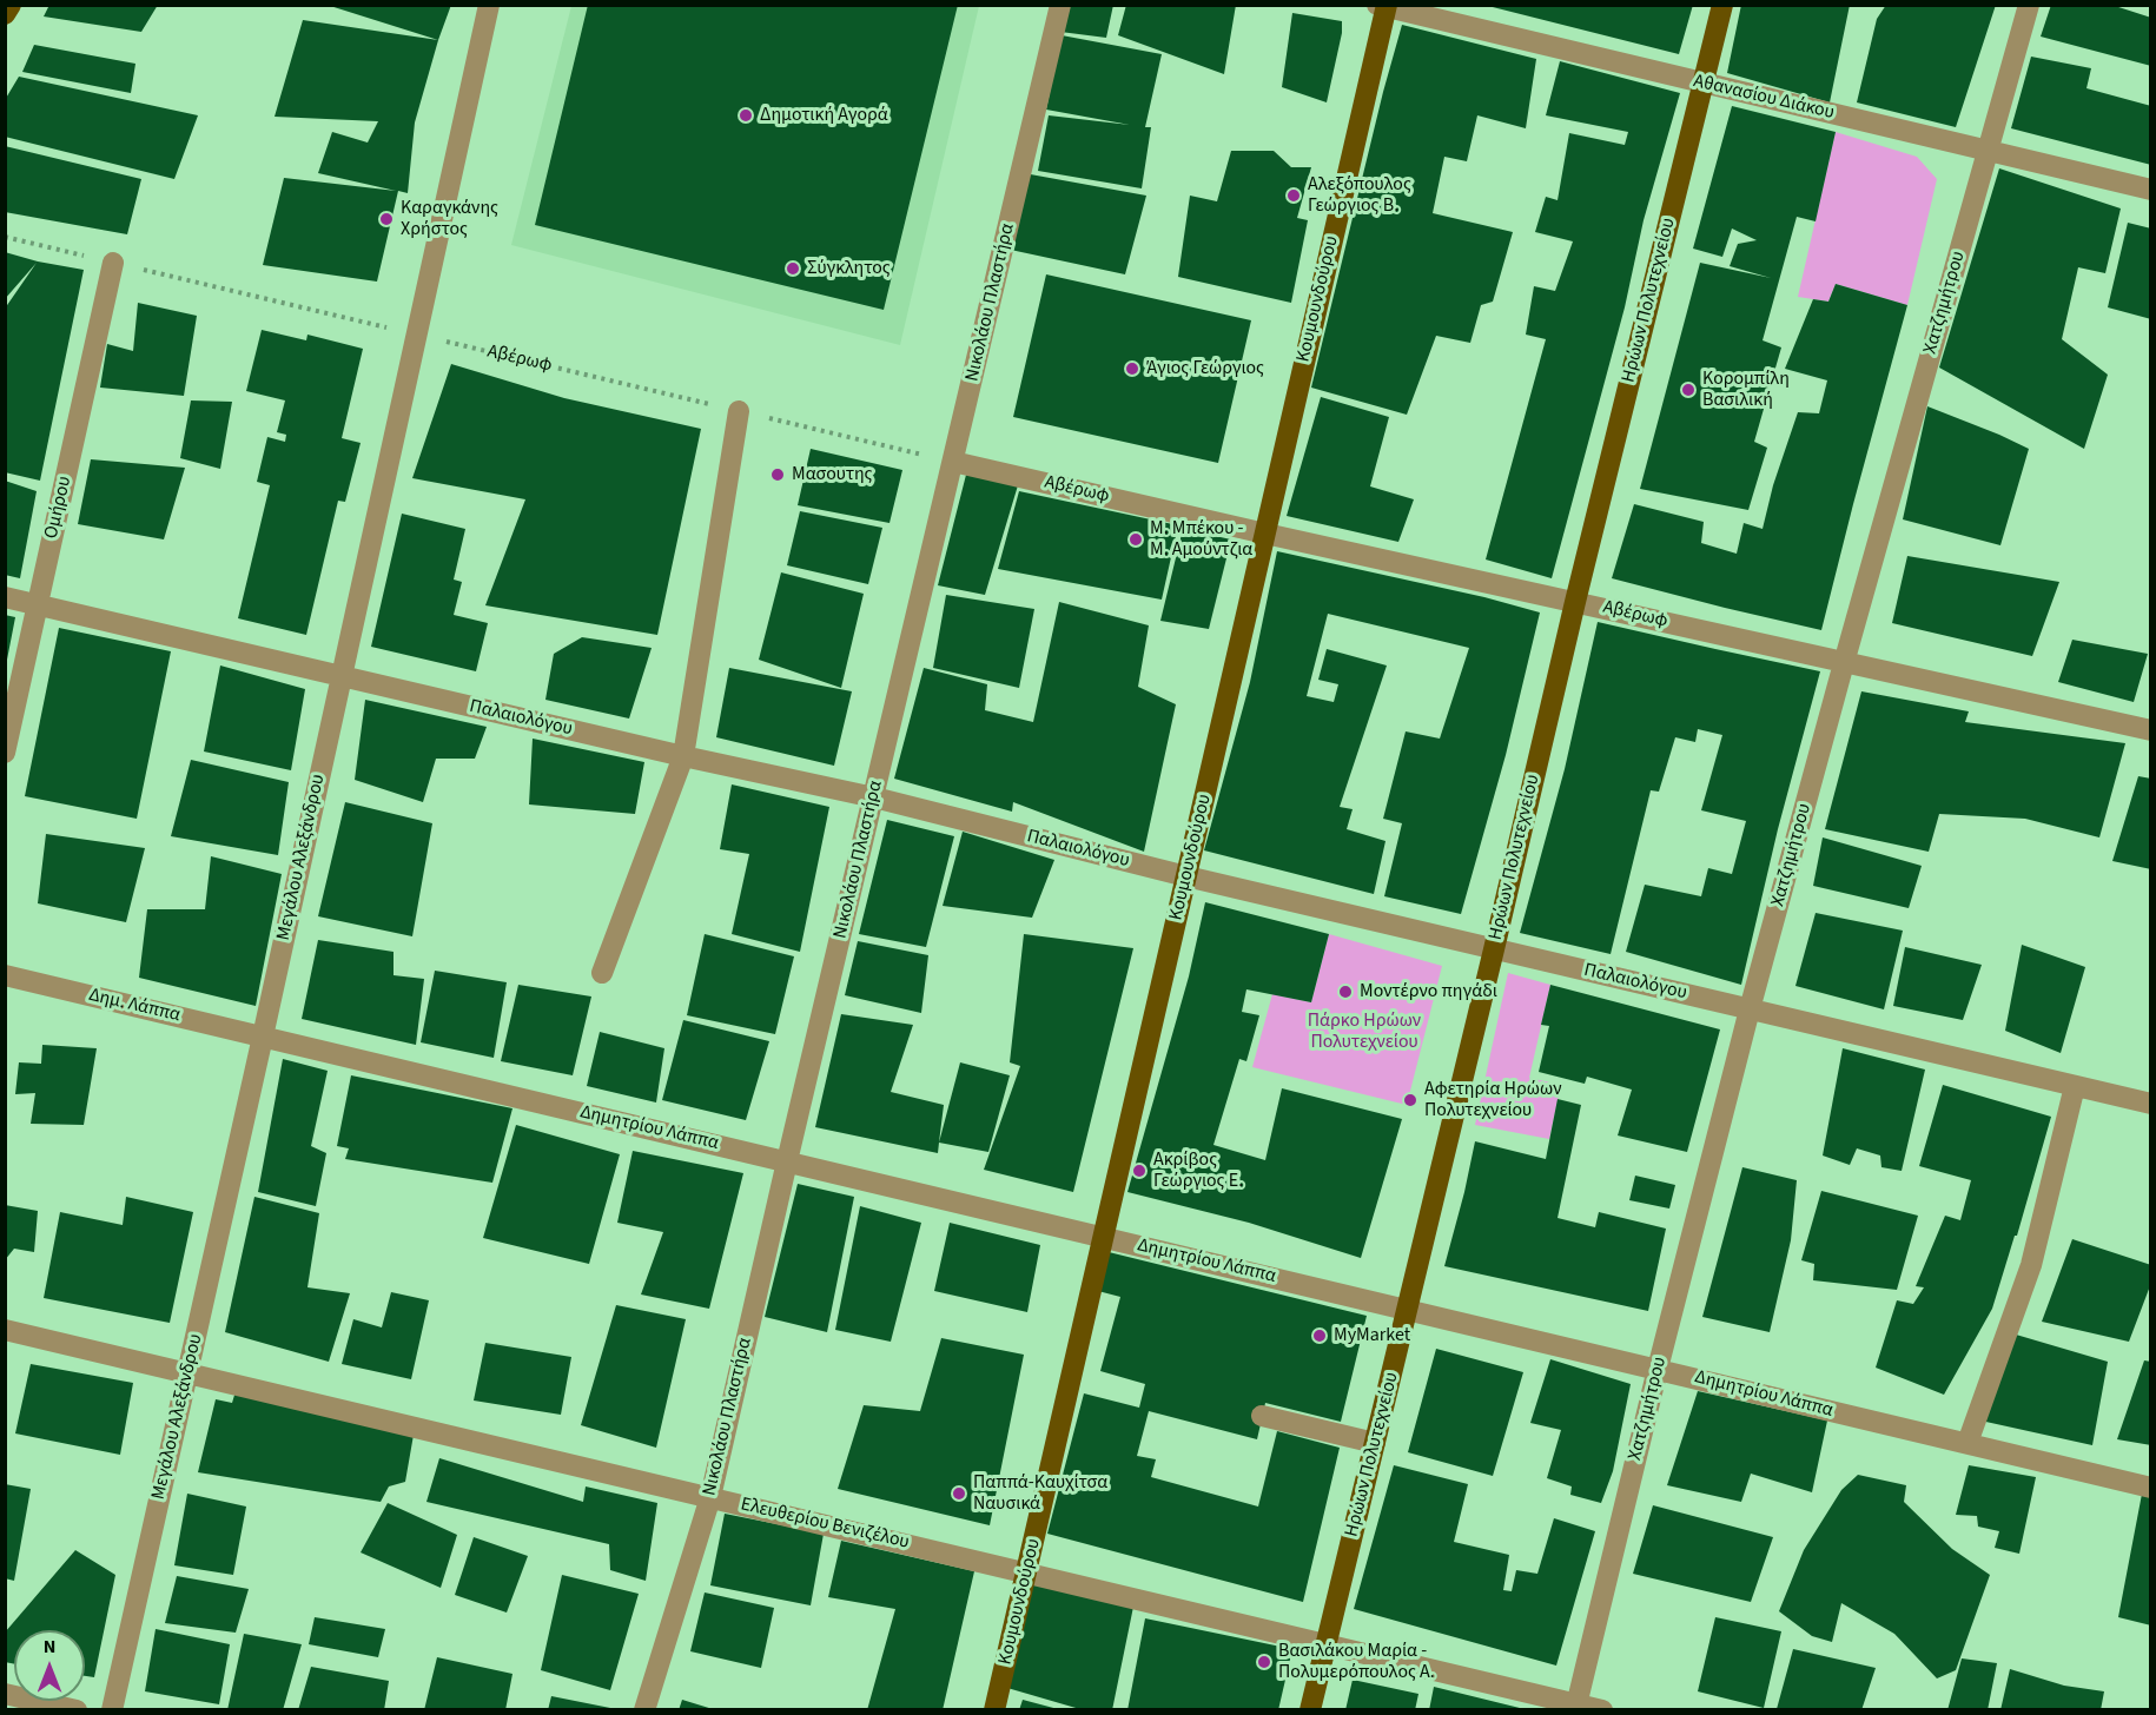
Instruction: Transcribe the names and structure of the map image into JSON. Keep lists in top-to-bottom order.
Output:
{
  "streets": {
    "main road": ["Κουμουνδούρου", "Ηρώων Πολυτεχνείου"],
    "street": [
      "Αθανασίου Διάκου",
      "Νικολάου Πλαστήρα",
      "Χατζημήτρου",
      "Αβέρωφ",
      "Ομήρου",
      "Παλαιολόγου",
      "Μεγάλου Αλεξάνδρου",
      "Δημ. Λάππα",
      "Δημητρίου Λάππα",
      "Ελευθερίου Βενιζέλου"
    ]
  },
  "crossings": [
    ["Αθανασίου Διάκου", "Κουμουνδούρου"],
    ["Αθανασίου Διάκου", "Ηρώων Πολυτεχνείου"],
    ["Αθανασίου Διάκου", "Χατζημήτρου"],
    ["Κουμουνδούρου", "Αβέρωφ"],
    ["Κουμουνδούρου", "Παλαιολόγου"],
    ["Κουμουνδούρου", "Δημητρίου Λάππα"],
    ["Κουμουνδούρου", "Ελευθερίου Βενιζέλου"],
    ["Ηρώων Πολυτεχνείου", "Αβέρωφ"],
    ["Ηρώων Πολυτεχνείου", "Παλαιολόγου"],
    ["Ηρώων Πολυτεχνείου", "Δημητρίου Λάππα"],
    ["Ηρώων Πολυτεχνείου", "Ελευθερίου Βενιζέλου"],
    ["Νικολάου Πλαστήρα", "Αβέρωφ"],
    ["Νικολάου Πλαστήρα", "Παλαιολόγου"],
    ["Νικολάου Πλαστήρα", "Δημητρίου Λάππα"],
    ["Νικολάου Πλαστήρα", "Ελευθερίου Βενιζέλου"],
    ["Χατζημήτρου", "Αβέρωφ"],
    ["Χατζημήτρου", "Παλαιολόγου"],
    ["Χατζημήτρου", "Δημητρίου Λάππα"],
    ["Χατζημήτρου", "Ελευθερίου Βενιζέλου"],
    ["Αβέρωφ", "Ομήρου"],
    ["Αβέρωφ", "Μεγάλου Αλεξάνδρου"],
    ["Ομήρου", "Παλαιολόγου"],
    ["Παλαιολόγου", "Μεγάλου Αλεξάνδρου"],
    ["Μεγάλου Αλεξάνδρου", "Δημ. Λάππα"],
    ["Μεγάλου Αλεξάνδρου", "Δημητρίου Λάππα"],
    ["Μεγάλου Αλεξάνδρου", "Ελευθερίου Βενιζέλου"],
    ["Δημ. Λάππα", "Δημητρίου Λάππα"]
  ],
  "parks": ["Πάρκο Ηρώων Πολυτεχνείου"],
  "places": [
    "Δημοτική Αγορά",
    "Αλεξόπουλος Γεώργιος Β.",
    "Καραγκάνης Χρήστος",
    "Σύγκλητος",
    "Άγιος Γεώργιος",
    "Κορομπίλη Βασιλική",
    "Μασουτης",
    "Μ. Μπέκου - Μ. Αμούντζια",
    "Μοντέρνο πηγάδι",
    "Αφετηρία Ηρώων Πολυτεχνείου",
    "Ακρίβος Γεώργιος Ε.",
    "MyMarket",
    "Παππά-Καυχίτσα Ναυσικά",
    "Βασιλάκου Μαρία - Πολυμερόπουλος Α."
  ],
  "north": "top"
}
